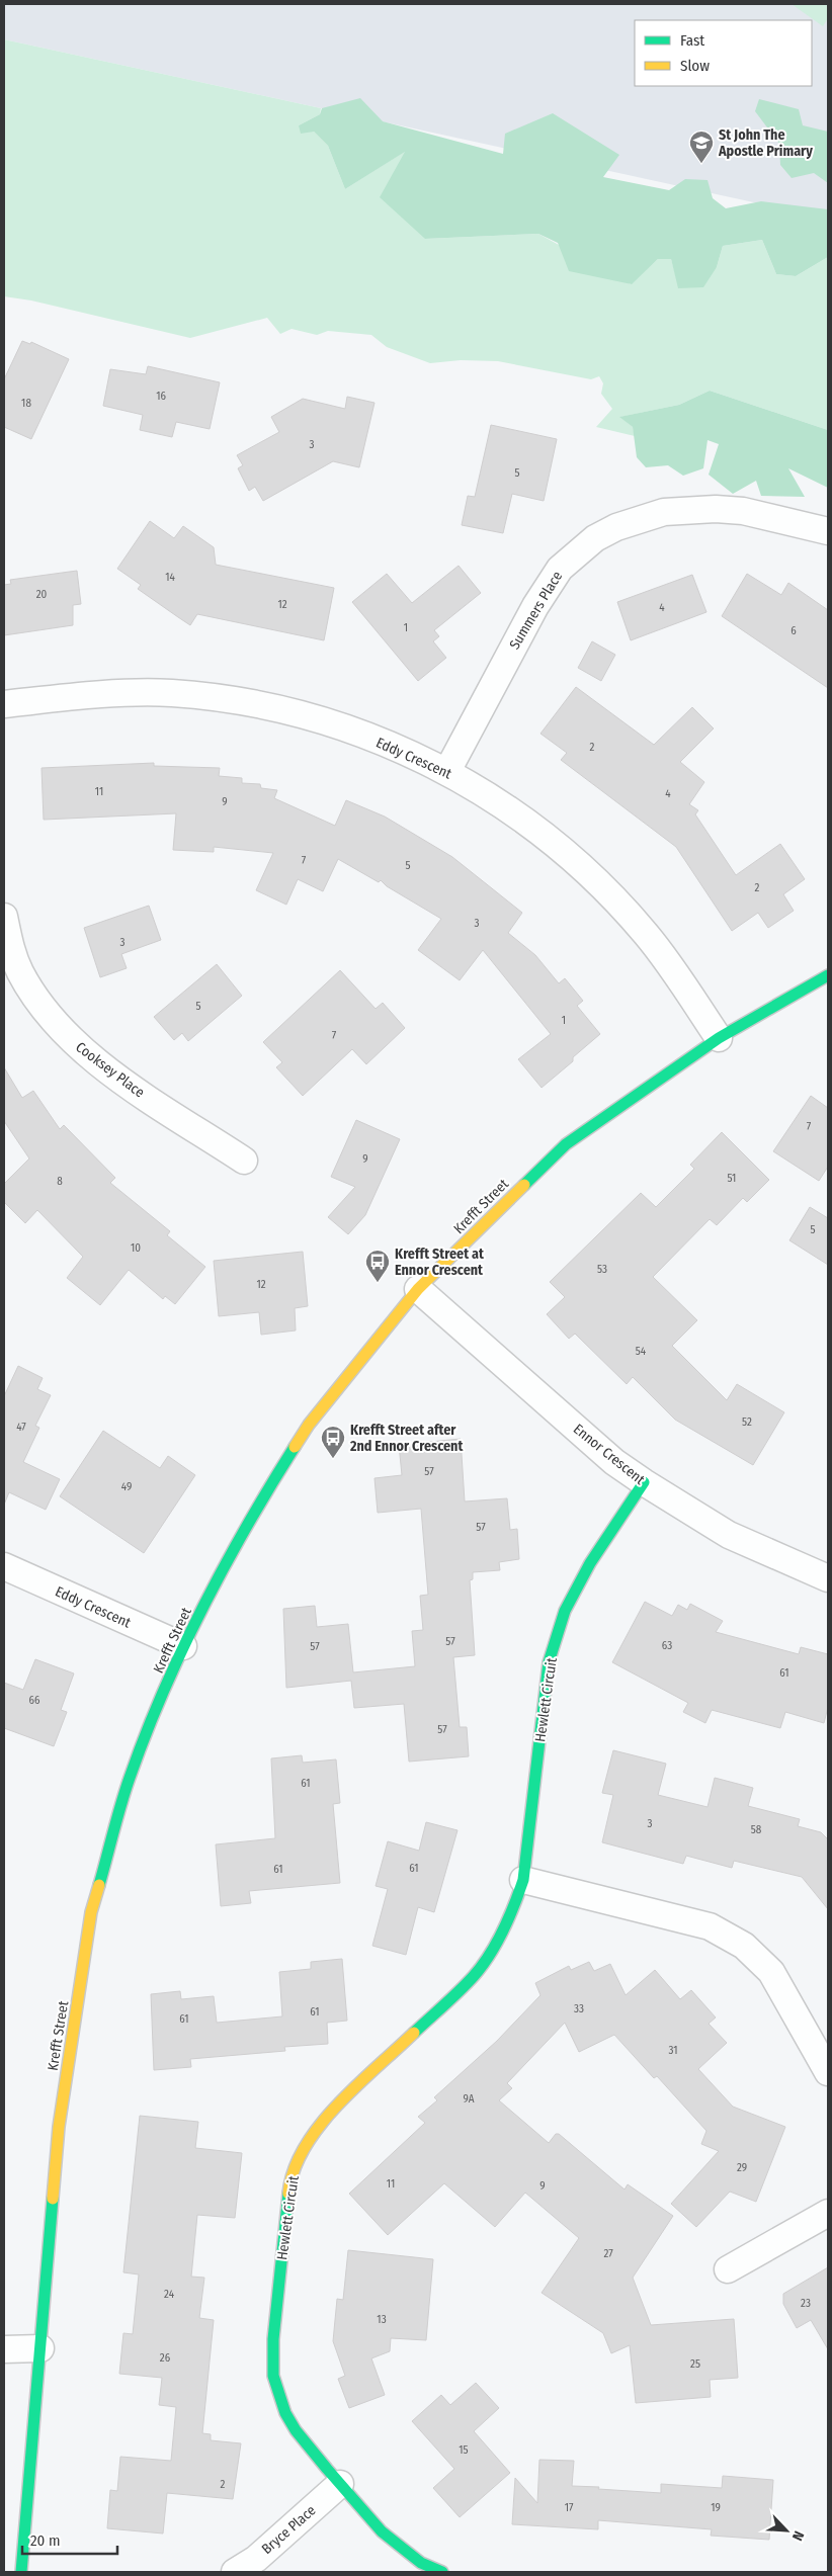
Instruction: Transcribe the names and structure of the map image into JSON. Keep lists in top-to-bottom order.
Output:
{
  "streets": {
    "street": [
      "Summers Place",
      "Eddy Crescent",
      "Cooksey Place",
      "Krefft Street",
      "Ennor Crescent",
      "Hewlett Circuit",
      "Bryce Place"
    ]
  },
  "crossings": [
    ["Summers Place", "Eddy Crescent"],
    ["Eddy Crescent", "Krefft Street"],
    ["Krefft Street", "Ennor Crescent"],
    ["Ennor Crescent", "Hewlett Circuit"],
    ["Hewlett Circuit", "Bryce Place"]
  ],
  "places": {
    "school or university": ["St John The Apostle Primary"],
    "bus stop": ["Krefft Street at Ennor Crescent", "Krefft Street after 2nd Ennor Crescent"]
  },
  "house_numbers": [
    "16",
    "18",
    "3",
    "5",
    "14",
    "20",
    "12",
    "4",
    "1",
    "6",
    "2",
    "11",
    "4",
    "9",
    "7",
    "5",
    "2",
    "3",
    "3",
    "5",
    "1",
    "7",
    "7",
    "9",
    "51",
    "8",
    "5",
    "10",
    "53",
    "12",
    "54",
    "52",
    "47",
    "57",
    "49",
    "57",
    "57",
    "63",
    "57",
    "61",
    "66",
    "57",
    "61",
    "3",
    "58",
    "61",
    "61",
    "33",
    "61",
    "61",
    "31",
    "9A",
    "29",
    "11",
    "9",
    "27",
    "24",
    "23",
    "13",
    "26",
    "25",
    "15",
    "2",
    "17",
    "19"
  ],
  "legend": ["Fast", "Slow"],
  "scale_bar": "20 m",
  "north": "bottom right"
}
